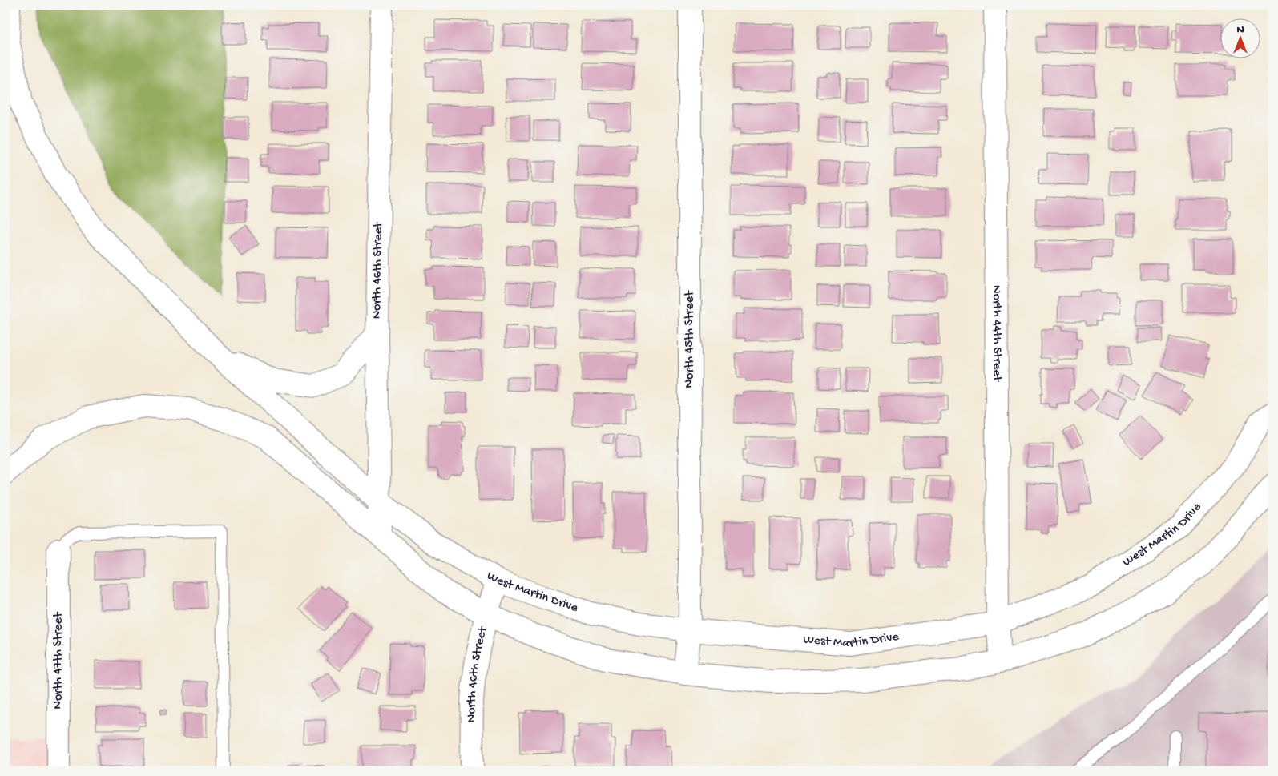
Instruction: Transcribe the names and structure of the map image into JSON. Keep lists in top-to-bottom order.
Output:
{
  "streets": {
    "main road": [
      "North 46th Street",
      "North 44th Street",
      "North 45th Street",
      "West Martin Drive",
      "North 47th Street"
    ]
  },
  "crossings": [
    ["North 46th Street", "West Martin Drive"],
    ["North 44th Street", "West Martin Drive"],
    ["North 45th Street", "West Martin Drive"]
  ],
  "north": "top"
}
